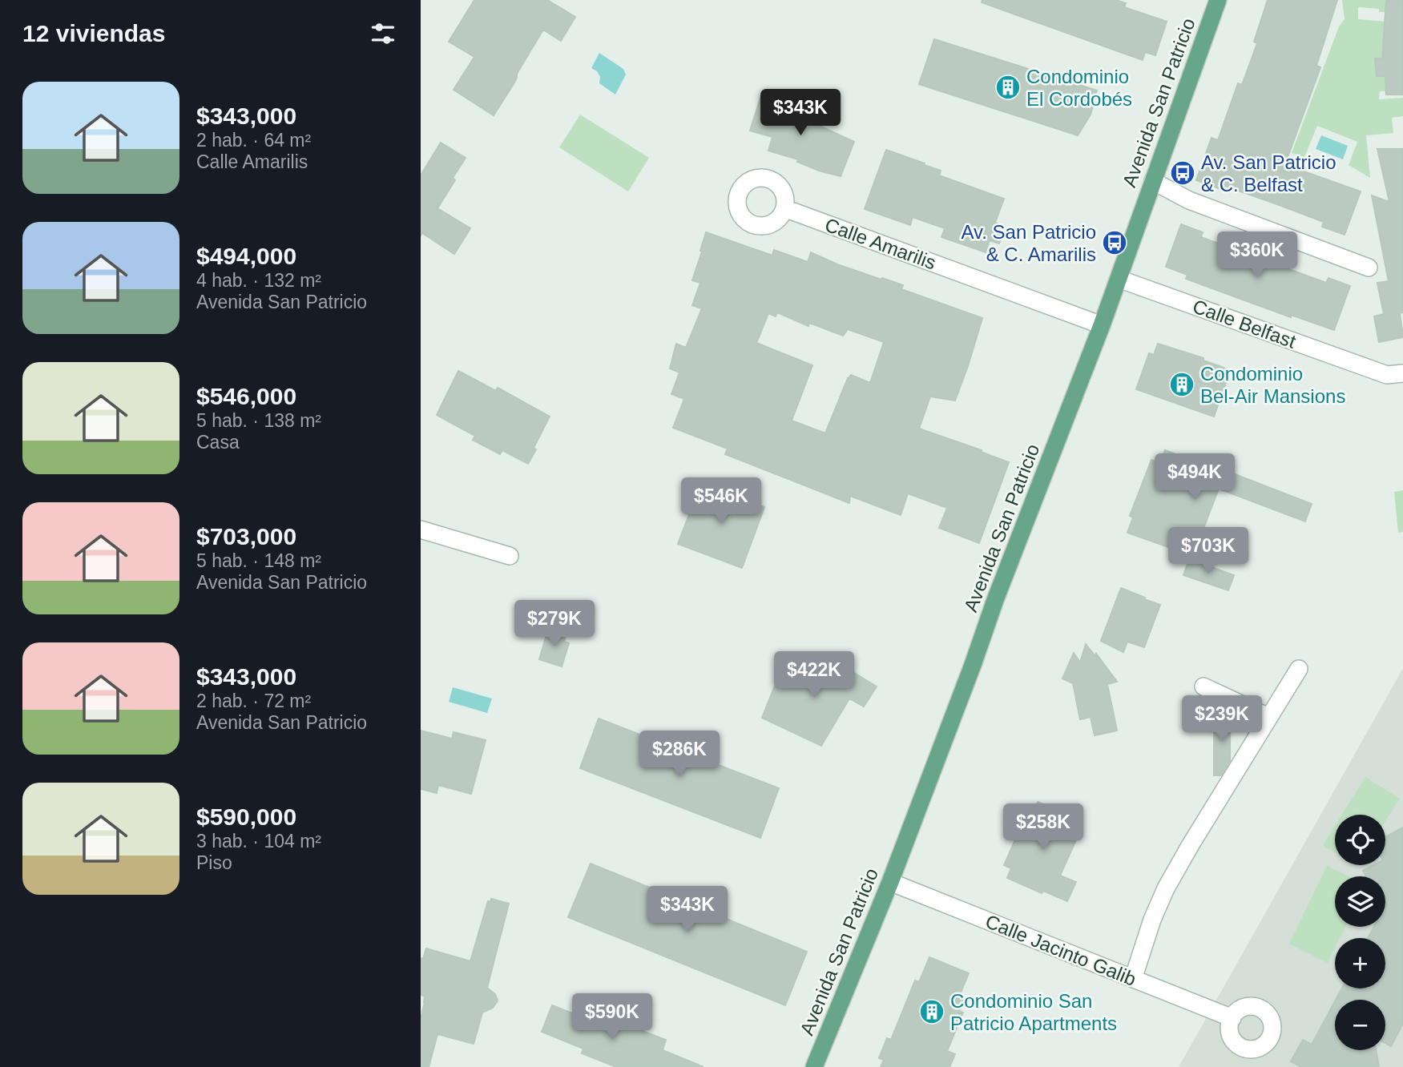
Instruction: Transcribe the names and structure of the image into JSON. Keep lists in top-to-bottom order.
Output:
{
  "streets": {
    "main road": ["Avenida San Patricio"],
    "street": ["Calle Amarilis", "Calle Belfast", "Calle Jacinto Galib"]
  },
  "crossings": [
    ["Avenida San Patricio", "Calle Amarilis"],
    ["Avenida San Patricio", "Calle Belfast"],
    ["Avenida San Patricio", "Calle Jacinto Galib"]
  ],
  "places": {
    "building": ["Condominio El Cordobés", "Condominio Bel-Air Mansions", "Condominio San Patricio Apartments"],
    "bus stop": ["Av. San Patricio & C. Belfast", "Av. San Patricio & C. Amarilis"]
  },
  "page": {
    "heading": "12 viviendas",
    "list": [
      {
        "name": "$343,000",
        "note": "2 hab. · 64 m² · Calle Amarilis"
      },
      {
        "name": "$494,000",
        "note": "4 hab. · 132 m² · Avenida San Patricio"
      },
      {
        "name": "$546,000",
        "note": "5 hab. · 138 m² · Casa"
      },
      {
        "name": "$703,000",
        "note": "5 hab. · 148 m² · Avenida San Patricio"
      },
      {
        "name": "$343,000",
        "note": "2 hab. · 72 m² · Avenida San Patricio"
      },
      {
        "name": "$590,000",
        "note": "3 hab. · 104 m² · Piso"
      }
    ],
    "price": [
      "$343K",
      "$360K",
      "$494K",
      "$546K",
      "$703K",
      "$279K",
      "$422K",
      "$239K",
      "$286K",
      "$258K",
      "$343K",
      "$590K"
    ],
    "map_buttons": ["+", "−"]
  }
}
